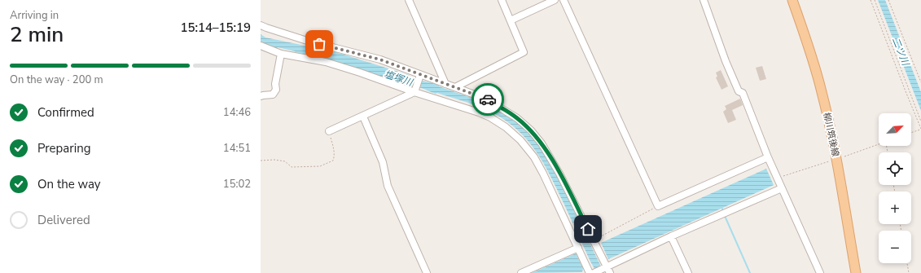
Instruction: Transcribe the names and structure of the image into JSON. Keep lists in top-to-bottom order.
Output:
{
  "streets": {
    "main road": ["柳川筑後線"]
  },
  "water": ["二ツ川", "塩塚川"],
  "north": "top right",
  "page": {
    "heading": ["2 min", "Arriving in", "15:14–15:19"],
    "bar": "On the way · 200 m",
    "list": [
      ["Confirmed", "14:46"],
      ["Preparing", "14:51"],
      ["On the way", "15:02"],
      "Delivered"
    ],
    "map_buttons": ["+", "−"]
  }
}
